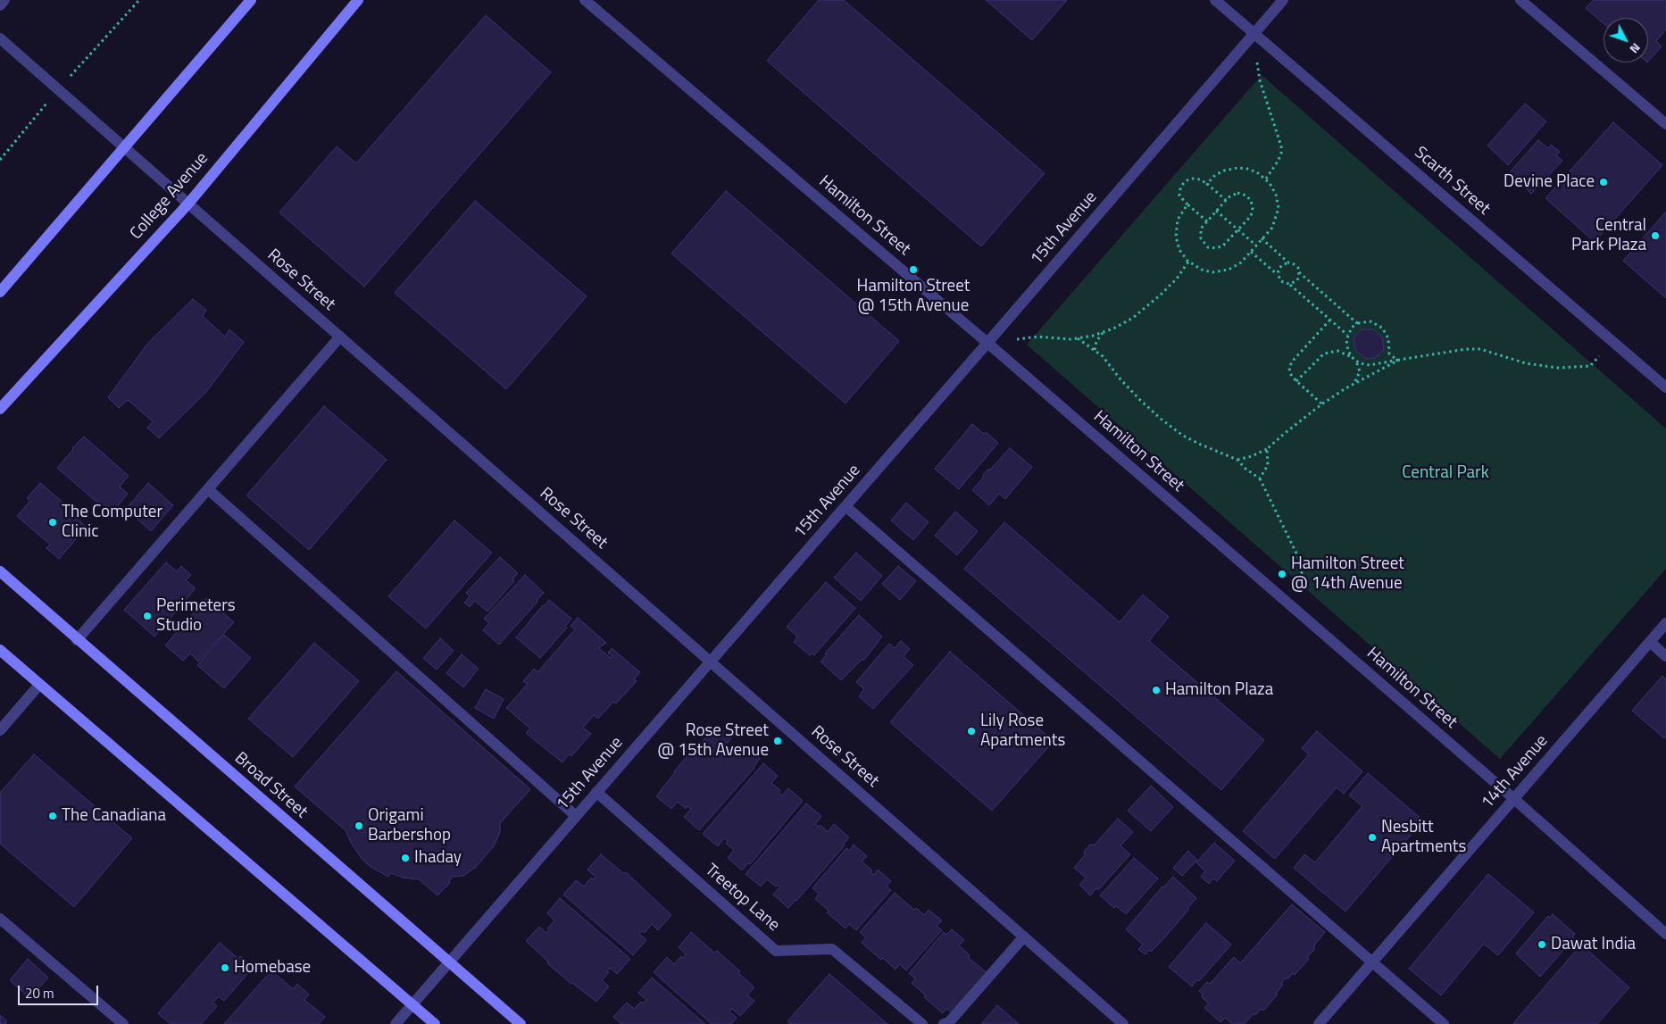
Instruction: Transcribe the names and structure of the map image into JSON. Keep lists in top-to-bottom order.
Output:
{
  "streets": {
    "main road": ["College Avenue", "Broad Street"],
    "street": [
      "Scarth Street",
      "Hamilton Street",
      "15th Avenue",
      "Rose Street",
      "14th Avenue",
      "Treetop Lane"
    ]
  },
  "crossings": [
    ["Scarth Street", "15th Avenue"],
    ["College Avenue", "Rose Street"],
    ["Hamilton Street", "15th Avenue"],
    ["Hamilton Street", "14th Avenue"],
    ["15th Avenue", "Rose Street"],
    ["15th Avenue", "Broad Street"],
    ["15th Avenue", "Treetop Lane"]
  ],
  "parks": ["Central Park"],
  "places": [
    "Devine Place",
    "Central Park Plaza",
    "Hamilton Street @ 15th Avenue",
    "The Computer Clinic",
    "Hamilton Street @ 14th Avenue",
    "Perimeters Studio",
    "Hamilton Plaza",
    "Lily Rose Apartments",
    "Rose Street @ 15th Avenue",
    "The Canadiana",
    "Origami Barbershop",
    "Nesbitt Apartments",
    "Ihaday",
    "Dawat India",
    "Homebase"
  ],
  "scale_bar": "20 m",
  "north": "bottom right"
}
